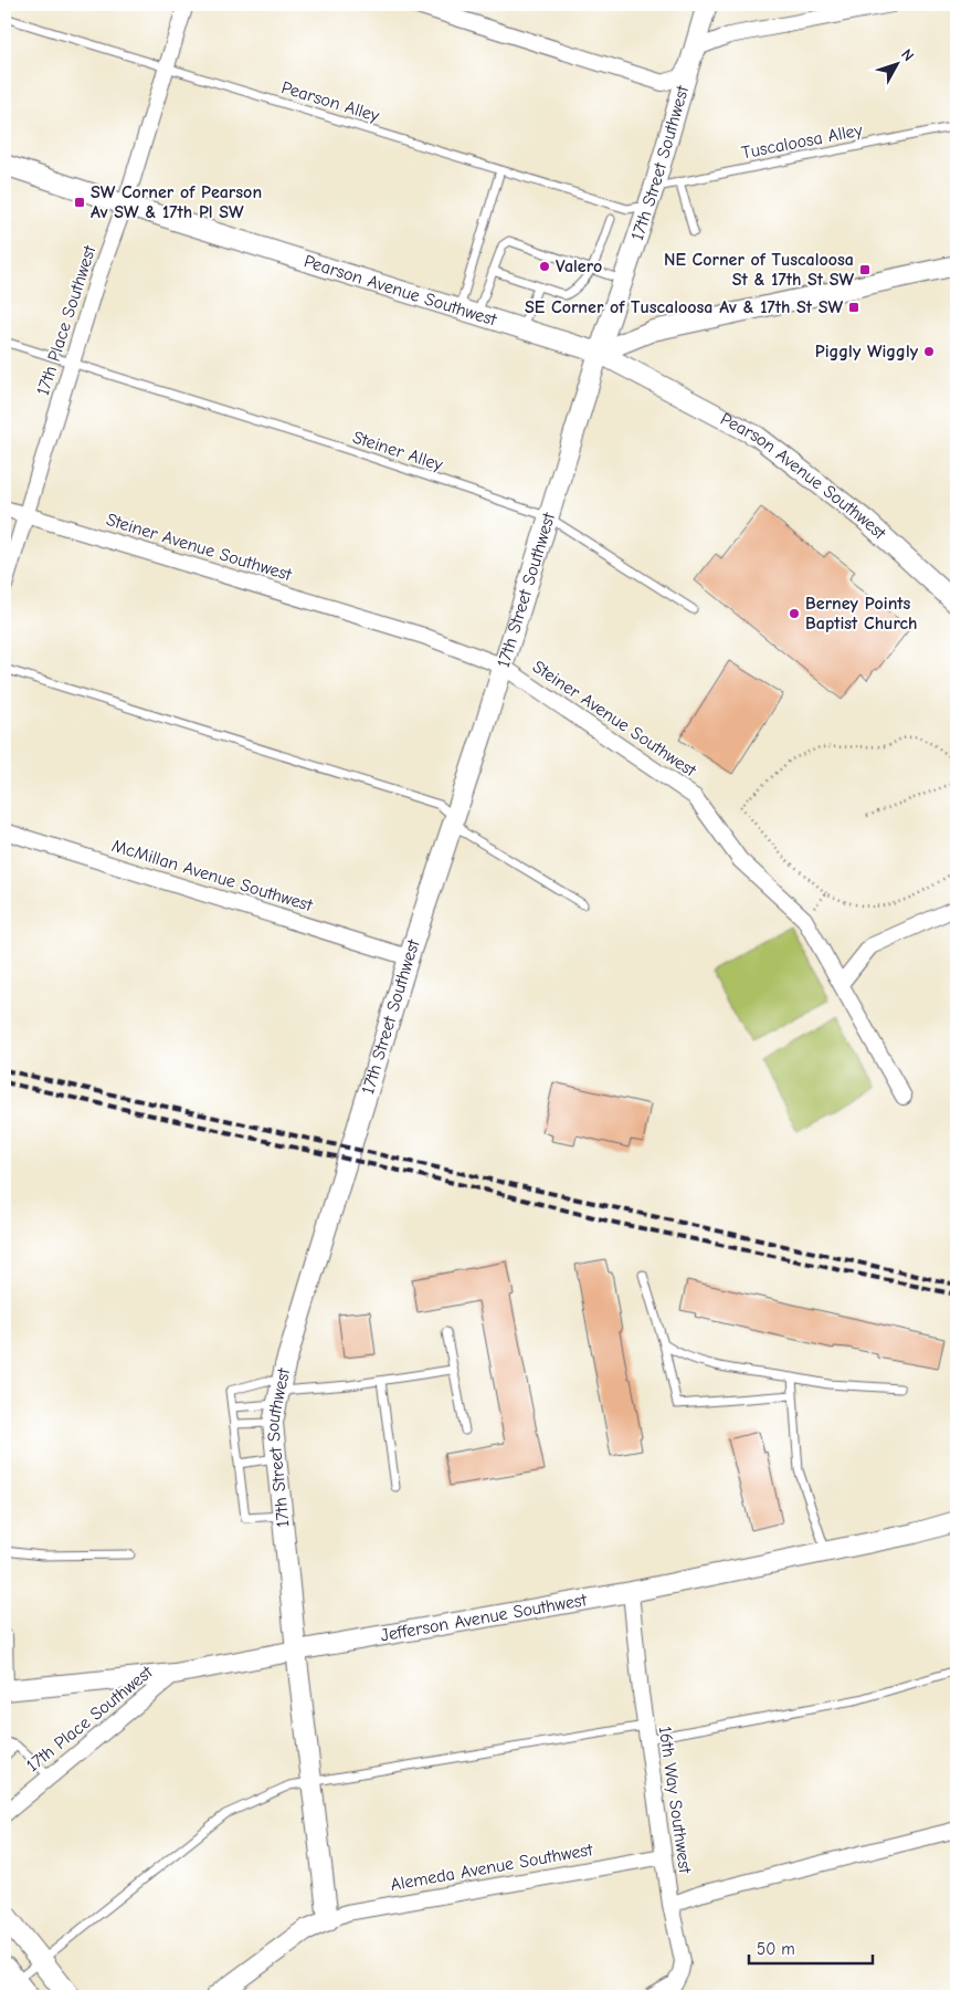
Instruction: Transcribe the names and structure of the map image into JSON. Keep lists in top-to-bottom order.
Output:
{
  "streets": {
    "street": [
      "17th Street Southwest",
      "Pearson Avenue Southwest",
      "17th Place Southwest",
      "Steiner Avenue Southwest",
      "McMillan Avenue Southwest",
      "Jefferson Avenue Southwest",
      "16th Way Southwest",
      "Alemeda Avenue Southwest"
    ],
    "lane": ["Pearson Alley", "Tuscaloosa Alley", "Steiner Alley"]
  },
  "crossings": [
    ["Pearson Alley", "Tuscaloosa Alley"],
    ["Pearson Alley", "17th Street Southwest"],
    ["Pearson Alley", "17th Place Southwest"],
    ["Tuscaloosa Alley", "17th Street Southwest"],
    ["17th Street Southwest", "Pearson Avenue Southwest"],
    ["17th Street Southwest", "Steiner Alley"],
    ["17th Street Southwest", "Steiner Avenue Southwest"],
    ["17th Street Southwest", "McMillan Avenue Southwest"],
    ["17th Street Southwest", "Jefferson Avenue Southwest"],
    ["17th Street Southwest", "Alemeda Avenue Southwest"],
    ["Pearson Avenue Southwest", "17th Place Southwest"],
    ["17th Place Southwest", "Steiner Alley"],
    ["17th Place Southwest", "Steiner Avenue Southwest"],
    ["17th Place Southwest", "Jefferson Avenue Southwest"],
    ["Jefferson Avenue Southwest", "16th Way Southwest"],
    ["16th Way Southwest", "Alemeda Avenue Southwest"]
  ],
  "places": {
    "transit": ["SW Corner of Pearson Av SW & 17th Pl SW", "NE Corner of Tuscaloosa St & 17th St SW", "SE Corner of Tuscaloosa Av & 17th St SW"],
    "other": ["Valero", "Piggly Wiggly", "Berney Points Baptist Church"]
  },
  "scale_bar": "50 m",
  "north": "top right"
}
